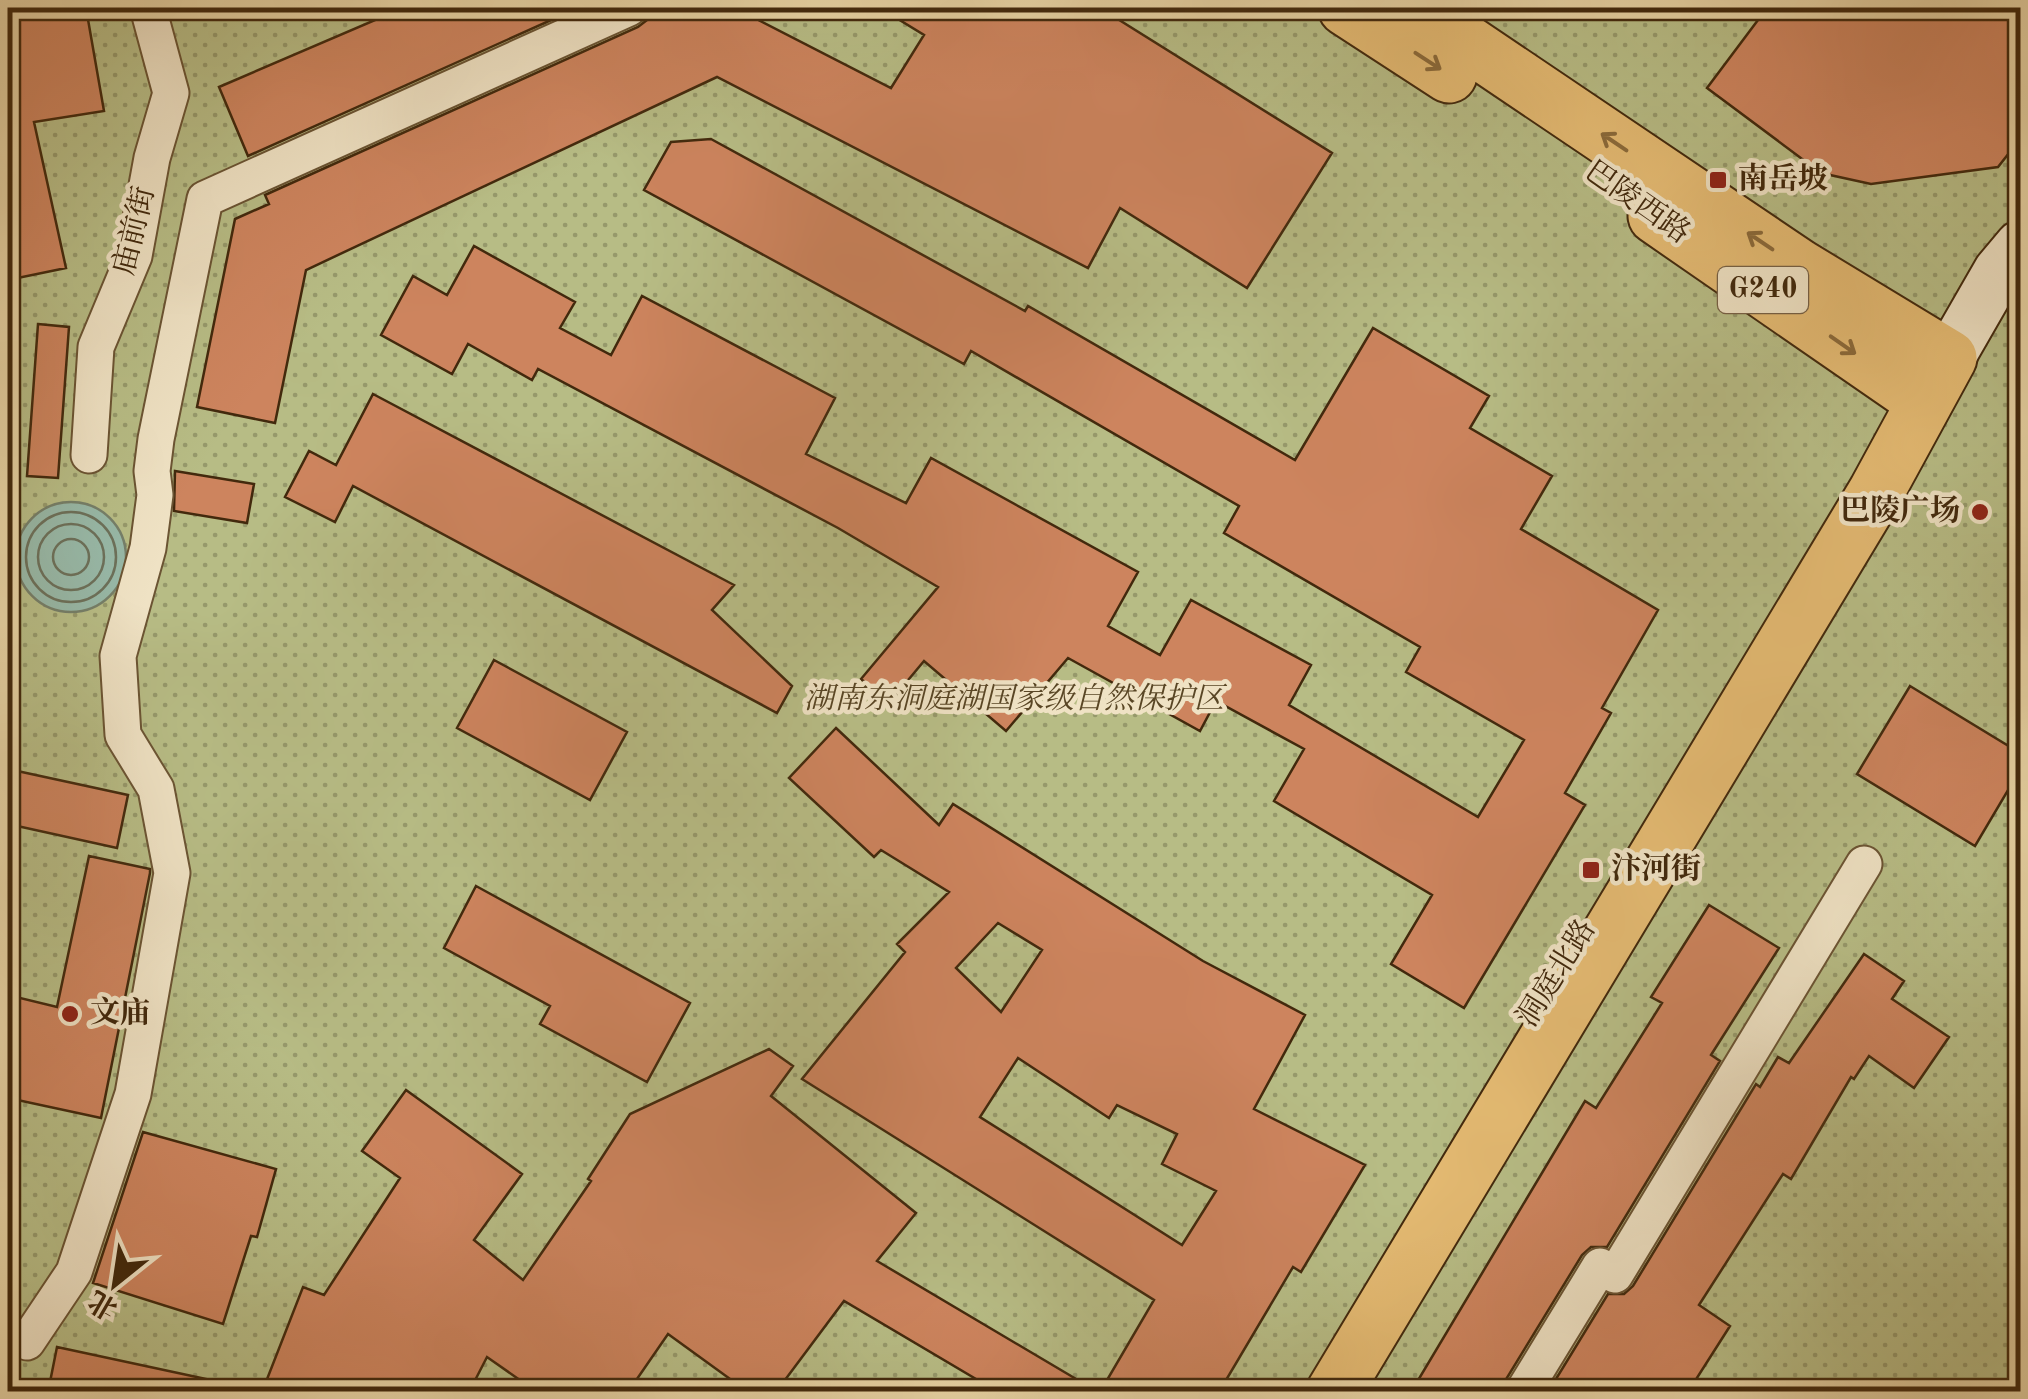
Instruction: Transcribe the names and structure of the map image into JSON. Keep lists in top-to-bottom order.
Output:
{
  "streets": {
    "main road": ["巴陵西路", "G240", "洞庭北路"],
    "street": ["庙前街"]
  },
  "crossings": [
    ["巴陵西路", "洞庭北路"]
  ],
  "parks": ["湖南东洞庭湖国家级自然保护区"],
  "places": {
    "transit": ["南岳坡", "汴河街"],
    "other": ["巴陵广场", "文庙"]
  },
  "north": "bottom left"
}
